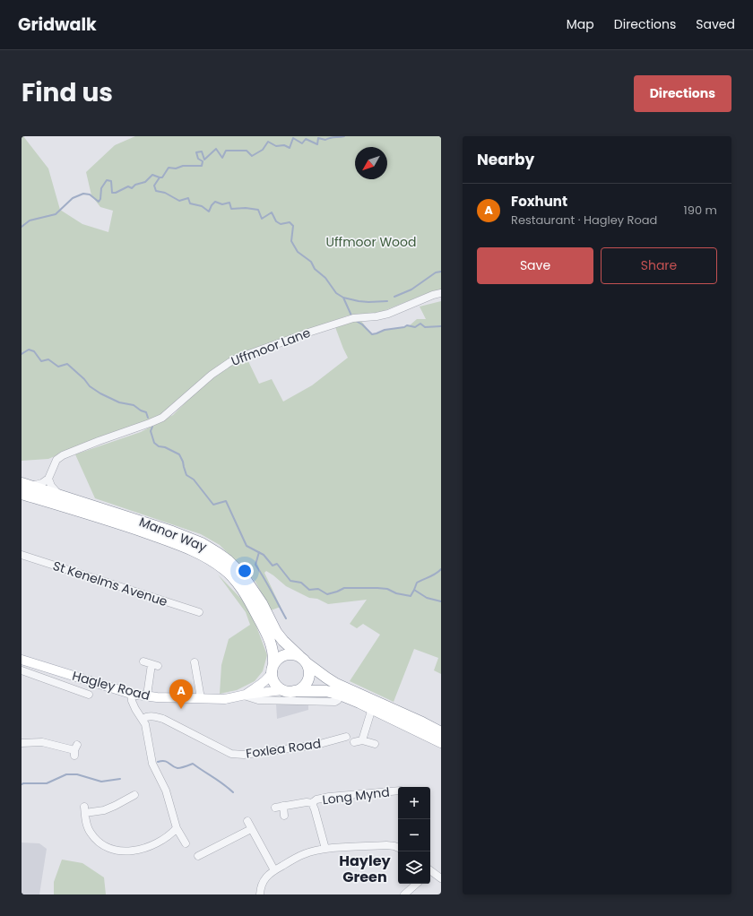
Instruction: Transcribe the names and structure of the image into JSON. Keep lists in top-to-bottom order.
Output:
{
  "streets": {
    "highway": ["Manor Way"],
    "main road": ["Hagley Road"],
    "street": [
      "Uffmoor Lane",
      "St Kenelms Avenue",
      "Foxlea Road",
      "Long Mynd"
    ]
  },
  "crossings": [
    ["Manor Way", "Hagley Road"]
  ],
  "districts": ["Hayley Green"],
  "parks": ["Uffmoor Wood"],
  "north": "bottom left",
  "page": {
    "header": "Gridwalk",
    "nav": ["Map", "Directions", "Saved"],
    "title": "Find us",
    "buttons": [
      "Directions",
      ["Save", "Share"]
    ],
    "heading": "Nearby",
    "list": [
      {
        "mark": "A",
        "name": "Foxhunt",
        "note": "Restaurant · Hagley Road",
        "value": "190 m"
      }
    ],
    "pins": "A",
    "map_buttons": ["+", "−"]
  }
}
